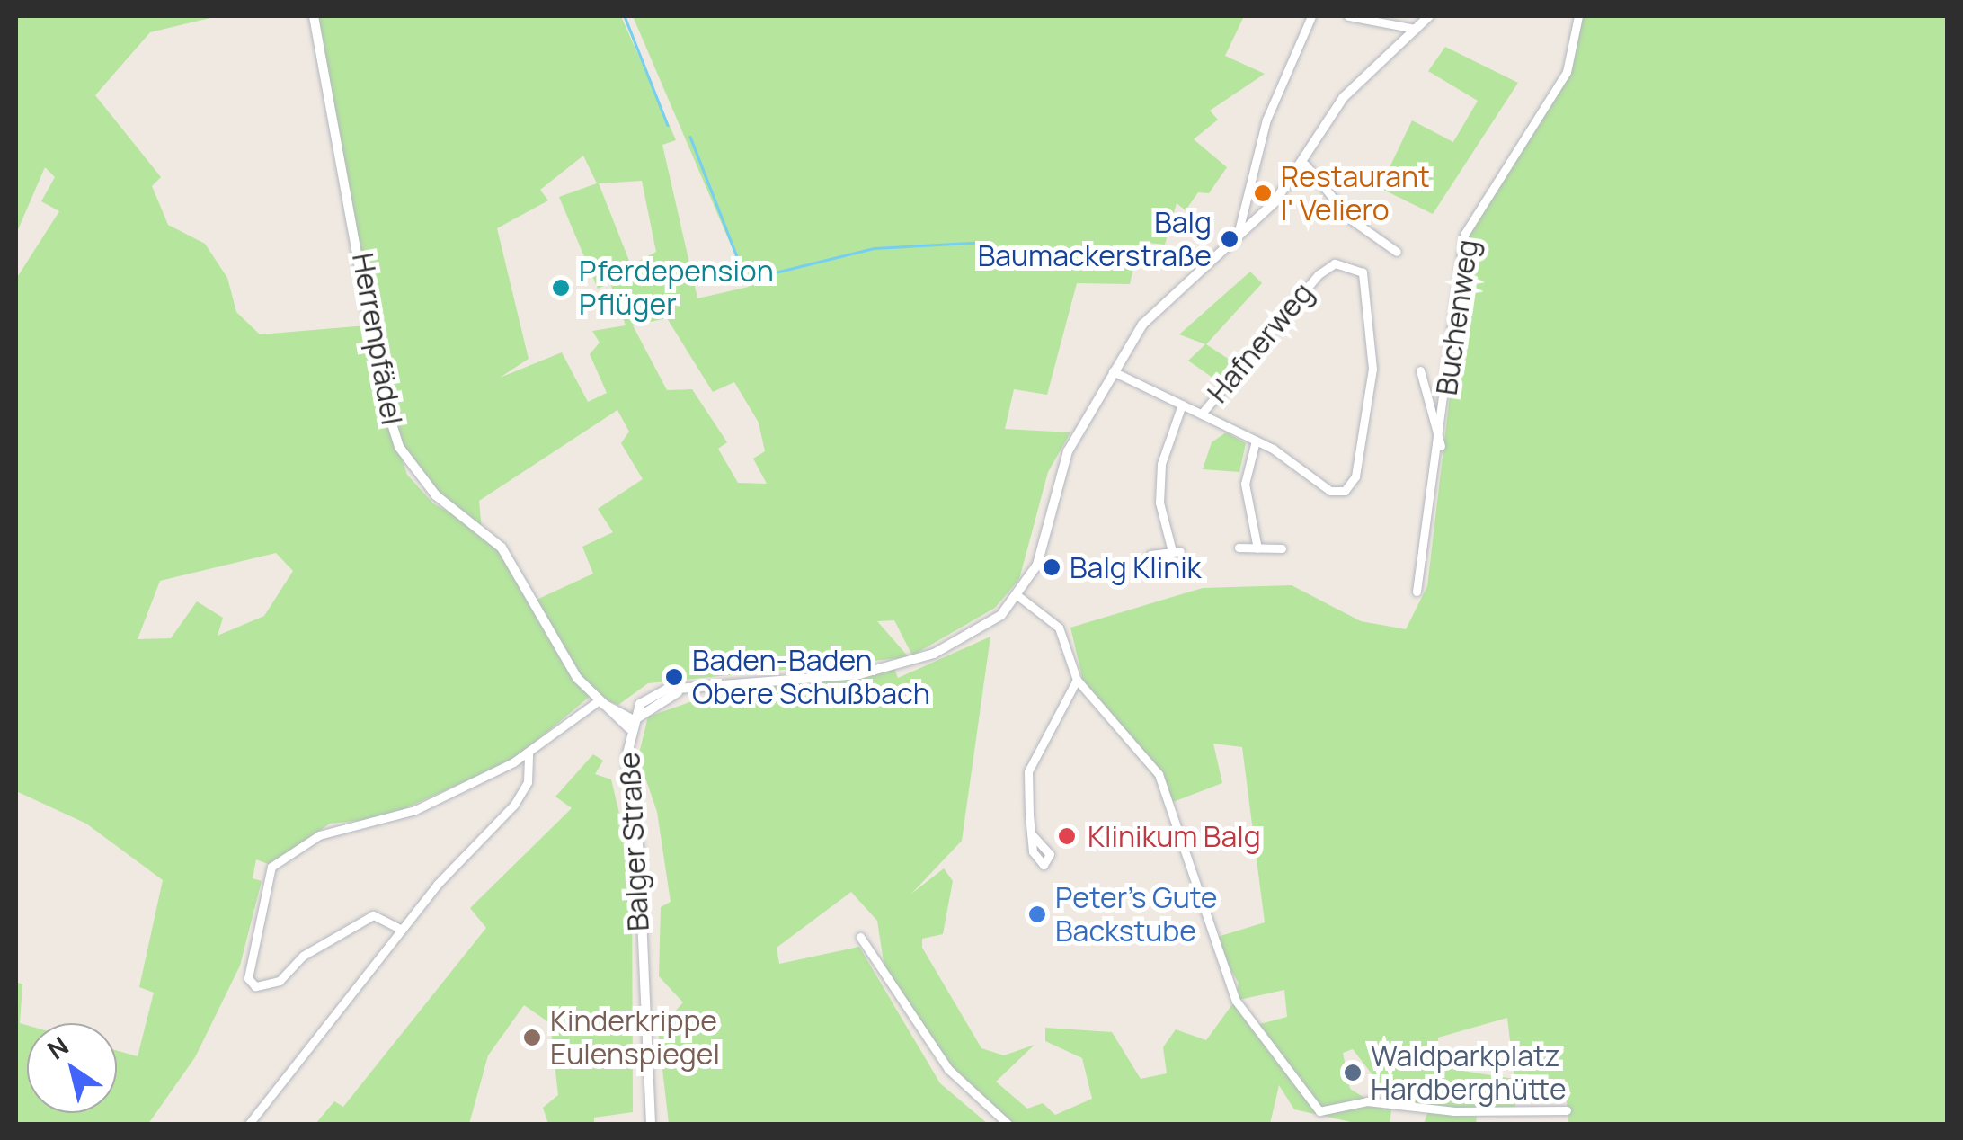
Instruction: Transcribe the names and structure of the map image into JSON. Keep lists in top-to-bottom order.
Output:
{
  "streets": {
    "street": [
      "Buchenweg",
      "Herrenpfädel",
      "Hafnerweg",
      "Balger Straße"
    ]
  },
  "crossings": [
    ["Herrenpfädel", "Balger Straße"]
  ],
  "places": [
    "Restaurant I' Veliero",
    "Balg Baumackerstraße",
    "Pferdepension Pflüger",
    "Balg Klinik",
    "Baden-Baden Obere Schußbach",
    "Klinikum Balg",
    "Peter's Gute Backstube",
    "Kinderkrippe Eulenspiegel",
    "Waldparkplatz Hardberghütte"
  ],
  "north": "top left"
}
